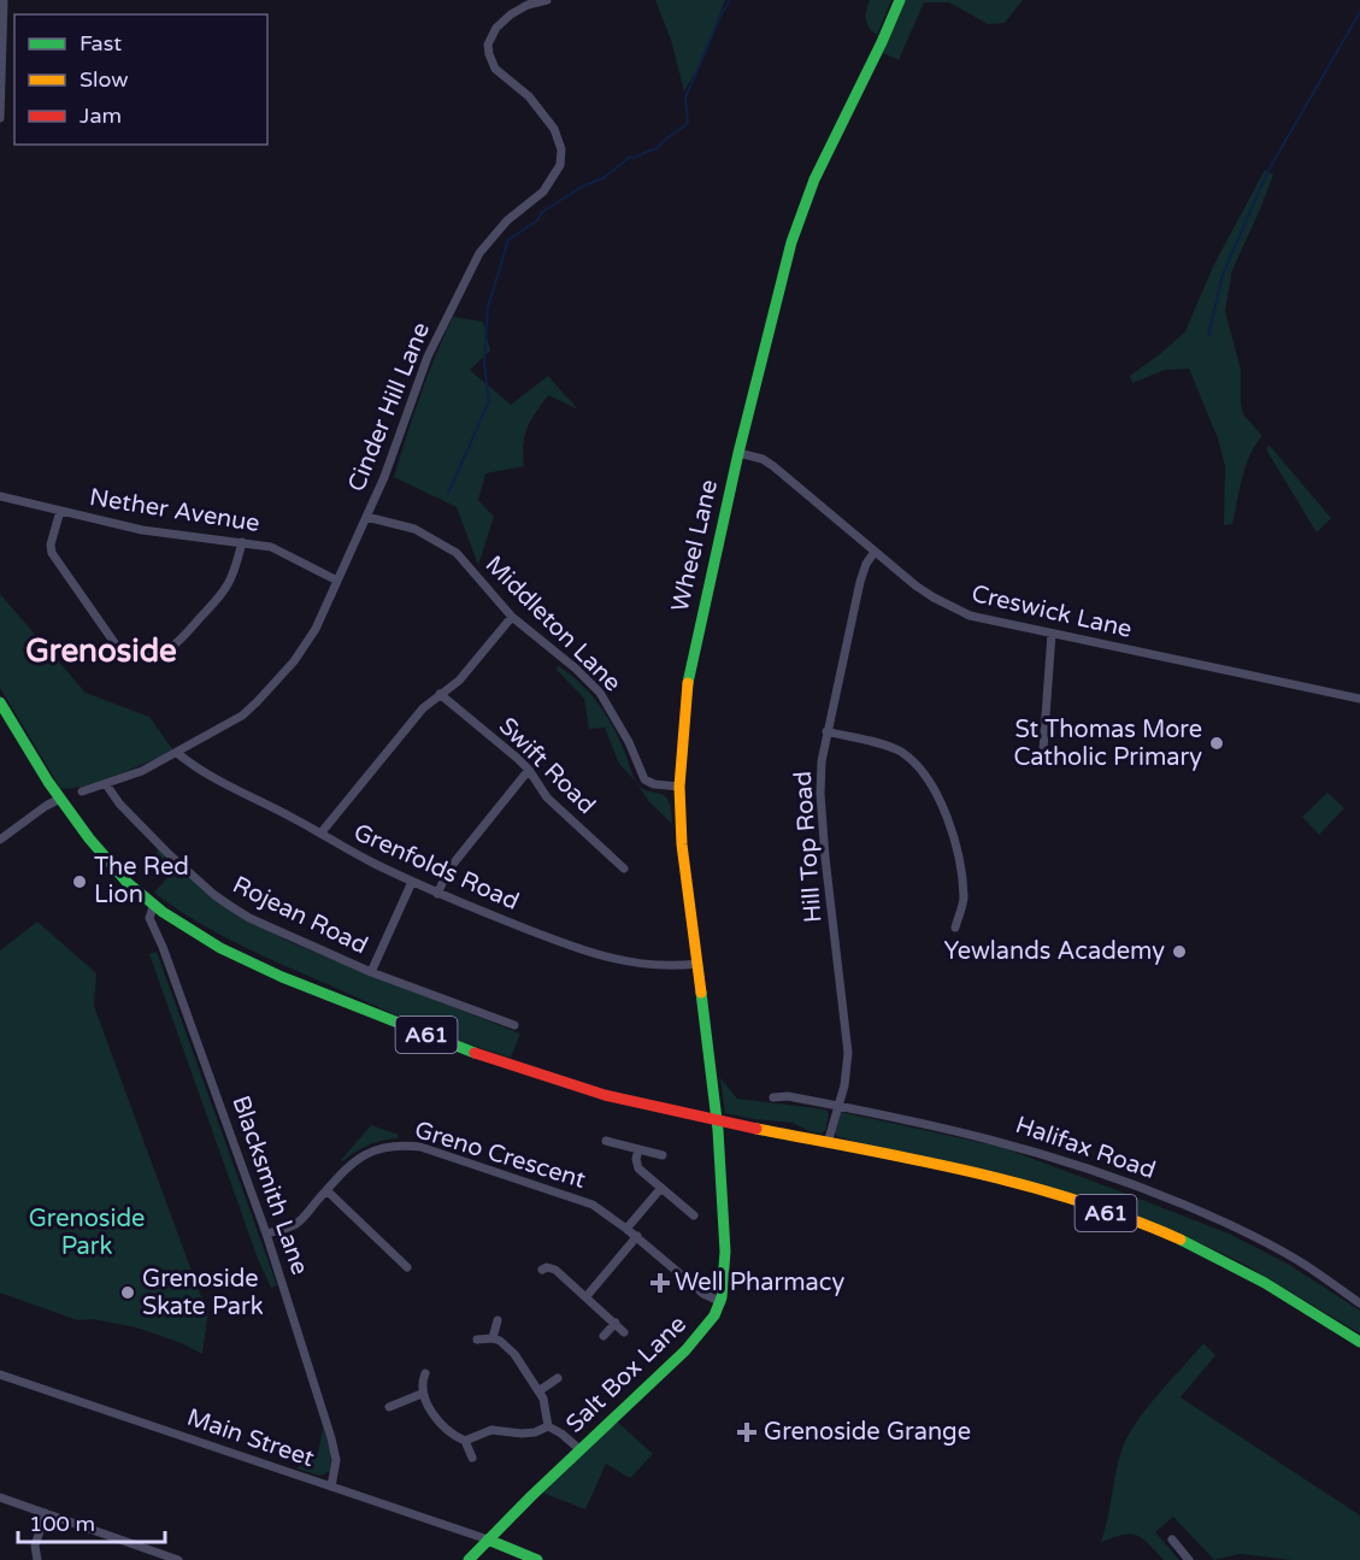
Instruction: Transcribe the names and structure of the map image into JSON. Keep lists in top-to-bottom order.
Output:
{
  "streets": {
    "main road": ["Wheel Lane", "A61", "Salt Box Lane"],
    "street": [
      "Cinder Hill Lane",
      "Nether Avenue",
      "Creswick Lane",
      "Middleton Lane",
      "Swift Road",
      "Hill Top Road",
      "Grenfolds Road",
      "Rojean Road",
      "Halifax Road",
      "Greno Crescent",
      "Blacksmith Lane",
      "Main Street"
    ]
  },
  "crossings": [
    ["Cinder Hill Lane", "Nether Avenue"],
    ["Cinder Hill Lane", "Middleton Lane"],
    ["Cinder Hill Lane", "Grenfolds Road"],
    ["Cinder Hill Lane", "Rojean Road"],
    ["Wheel Lane", "Creswick Lane"],
    ["Wheel Lane", "Middleton Lane"],
    ["Wheel Lane", "Grenfolds Road"],
    ["Wheel Lane", "A61"],
    ["Wheel Lane", "Salt Box Lane"],
    ["Creswick Lane", "Hill Top Road"],
    ["Hill Top Road", "A61"],
    ["Hill Top Road", "Halifax Road"],
    ["A61", "Blacksmith Lane"],
    ["A61", "Salt Box Lane"],
    ["Greno Crescent", "Blacksmith Lane"],
    ["Greno Crescent", "Salt Box Lane"],
    ["Blacksmith Lane", "Main Street"],
    ["Salt Box Lane", "Main Street"]
  ],
  "districts": ["Grenoside"],
  "parks": ["Grenoside Park"],
  "places": {
    "other": [
      "St Thomas More Catholic Primary",
      "The Red Lion",
      "Yewlands Academy",
      "Grenoside Skate Park"
    ],
    "health": ["Well Pharmacy", "Grenoside Grange"]
  },
  "legend": ["Fast", "Slow", "Jam"],
  "scale_bar": "100 m"
}
